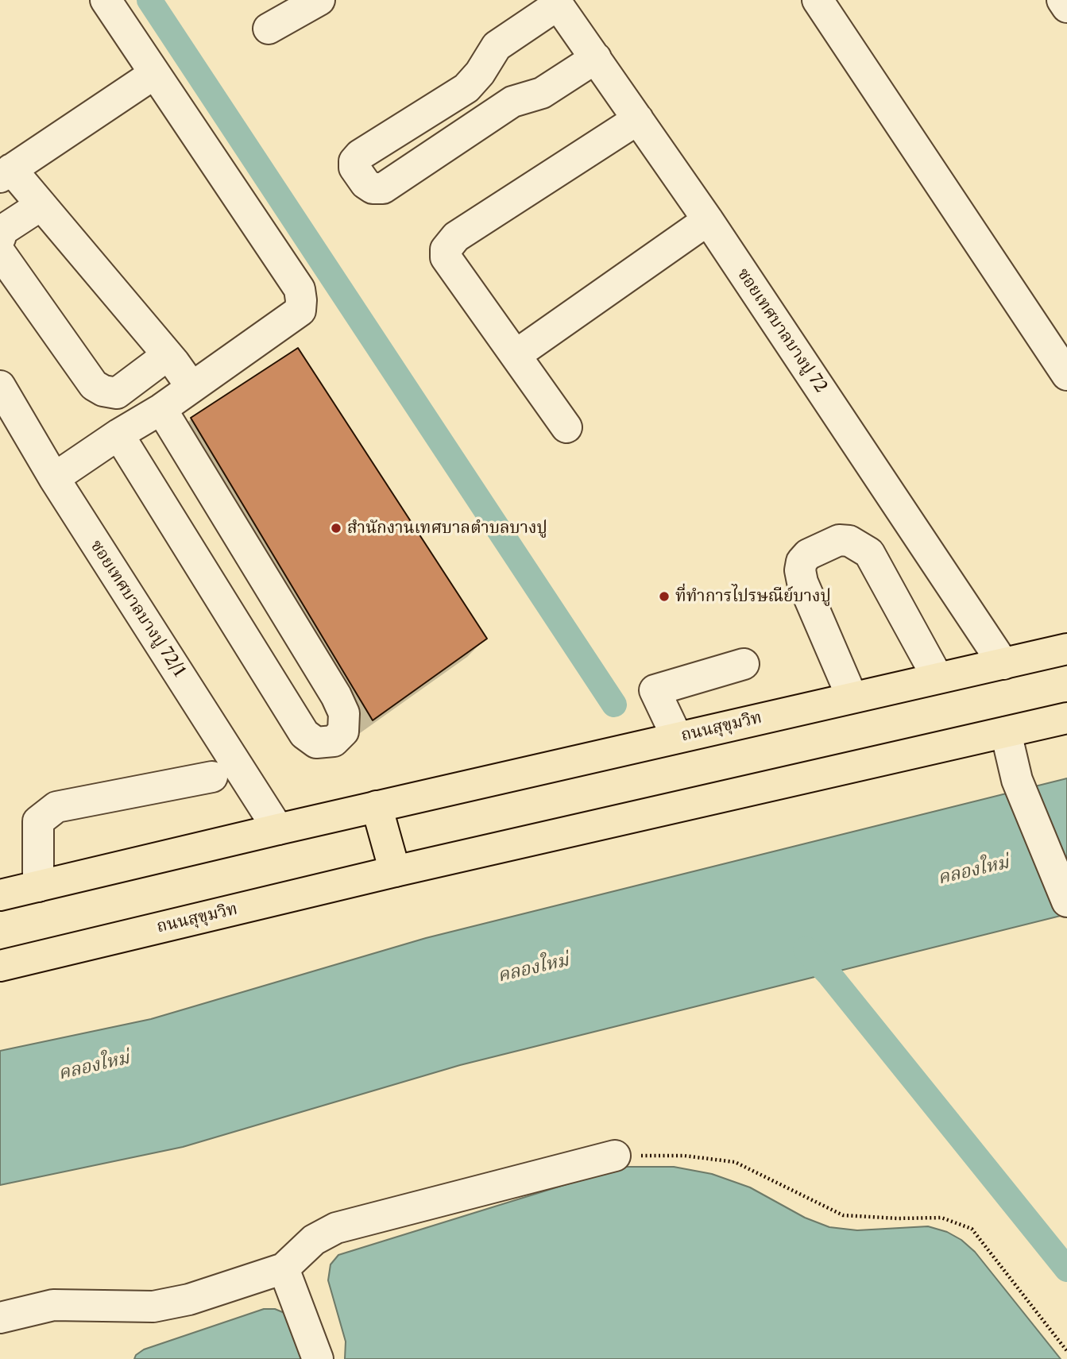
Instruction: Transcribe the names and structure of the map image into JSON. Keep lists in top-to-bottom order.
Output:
{
  "streets": {
    "main road": ["ถนนสุขุมวิท"],
    "street": ["ซอยเทศบาลบางปู 72", "ซอยเทศบาลบางปู 72/1"]
  },
  "crossings": [
    ["ซอยเทศบาลบางปู 72", "ถนนสุขุมวิท"],
    ["ซอยเทศบาลบางปู 72/1", "ถนนสุขุมวิท"]
  ],
  "water": ["คลองใหม่"],
  "places": ["สำนักงานเทศบาลตำบลบางปู", "ที่ทำการไปรษณีย์บางปู"]
}
